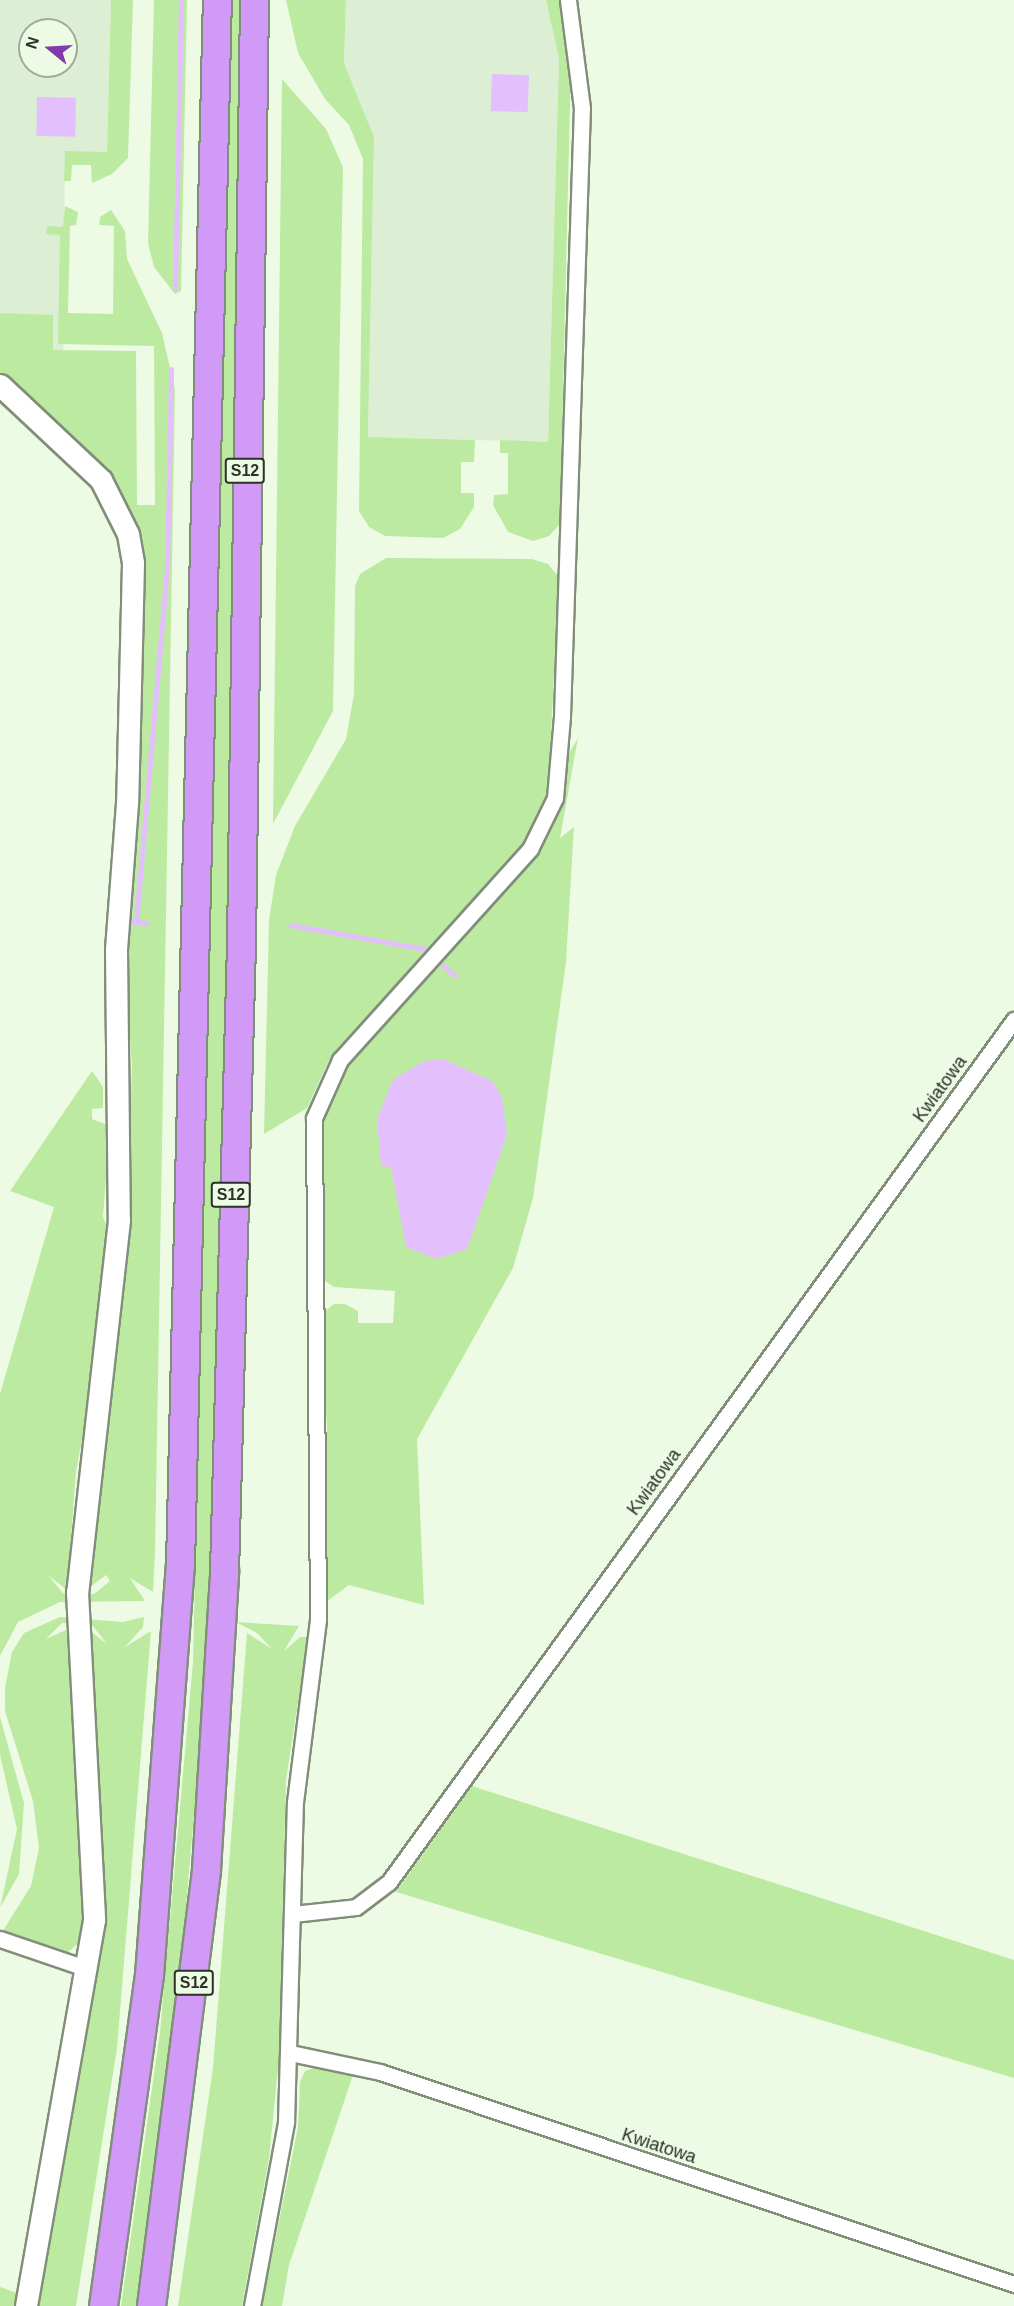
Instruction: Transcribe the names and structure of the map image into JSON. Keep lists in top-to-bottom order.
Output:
{
  "streets": {
    "highway": ["S12"],
    "street": ["Kwiatowa"]
  },
  "north": "left"
}
